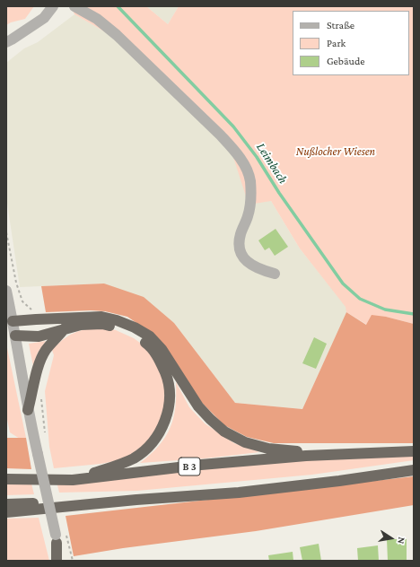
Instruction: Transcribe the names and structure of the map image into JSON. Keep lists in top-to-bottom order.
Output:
{
  "streets": {
    "highway": ["B 3"]
  },
  "water": ["Leimbach"],
  "parks": ["Nußlocher Wiesen"],
  "legend": ["Straße", "Park", "Gebäude"],
  "north": "right"
}
